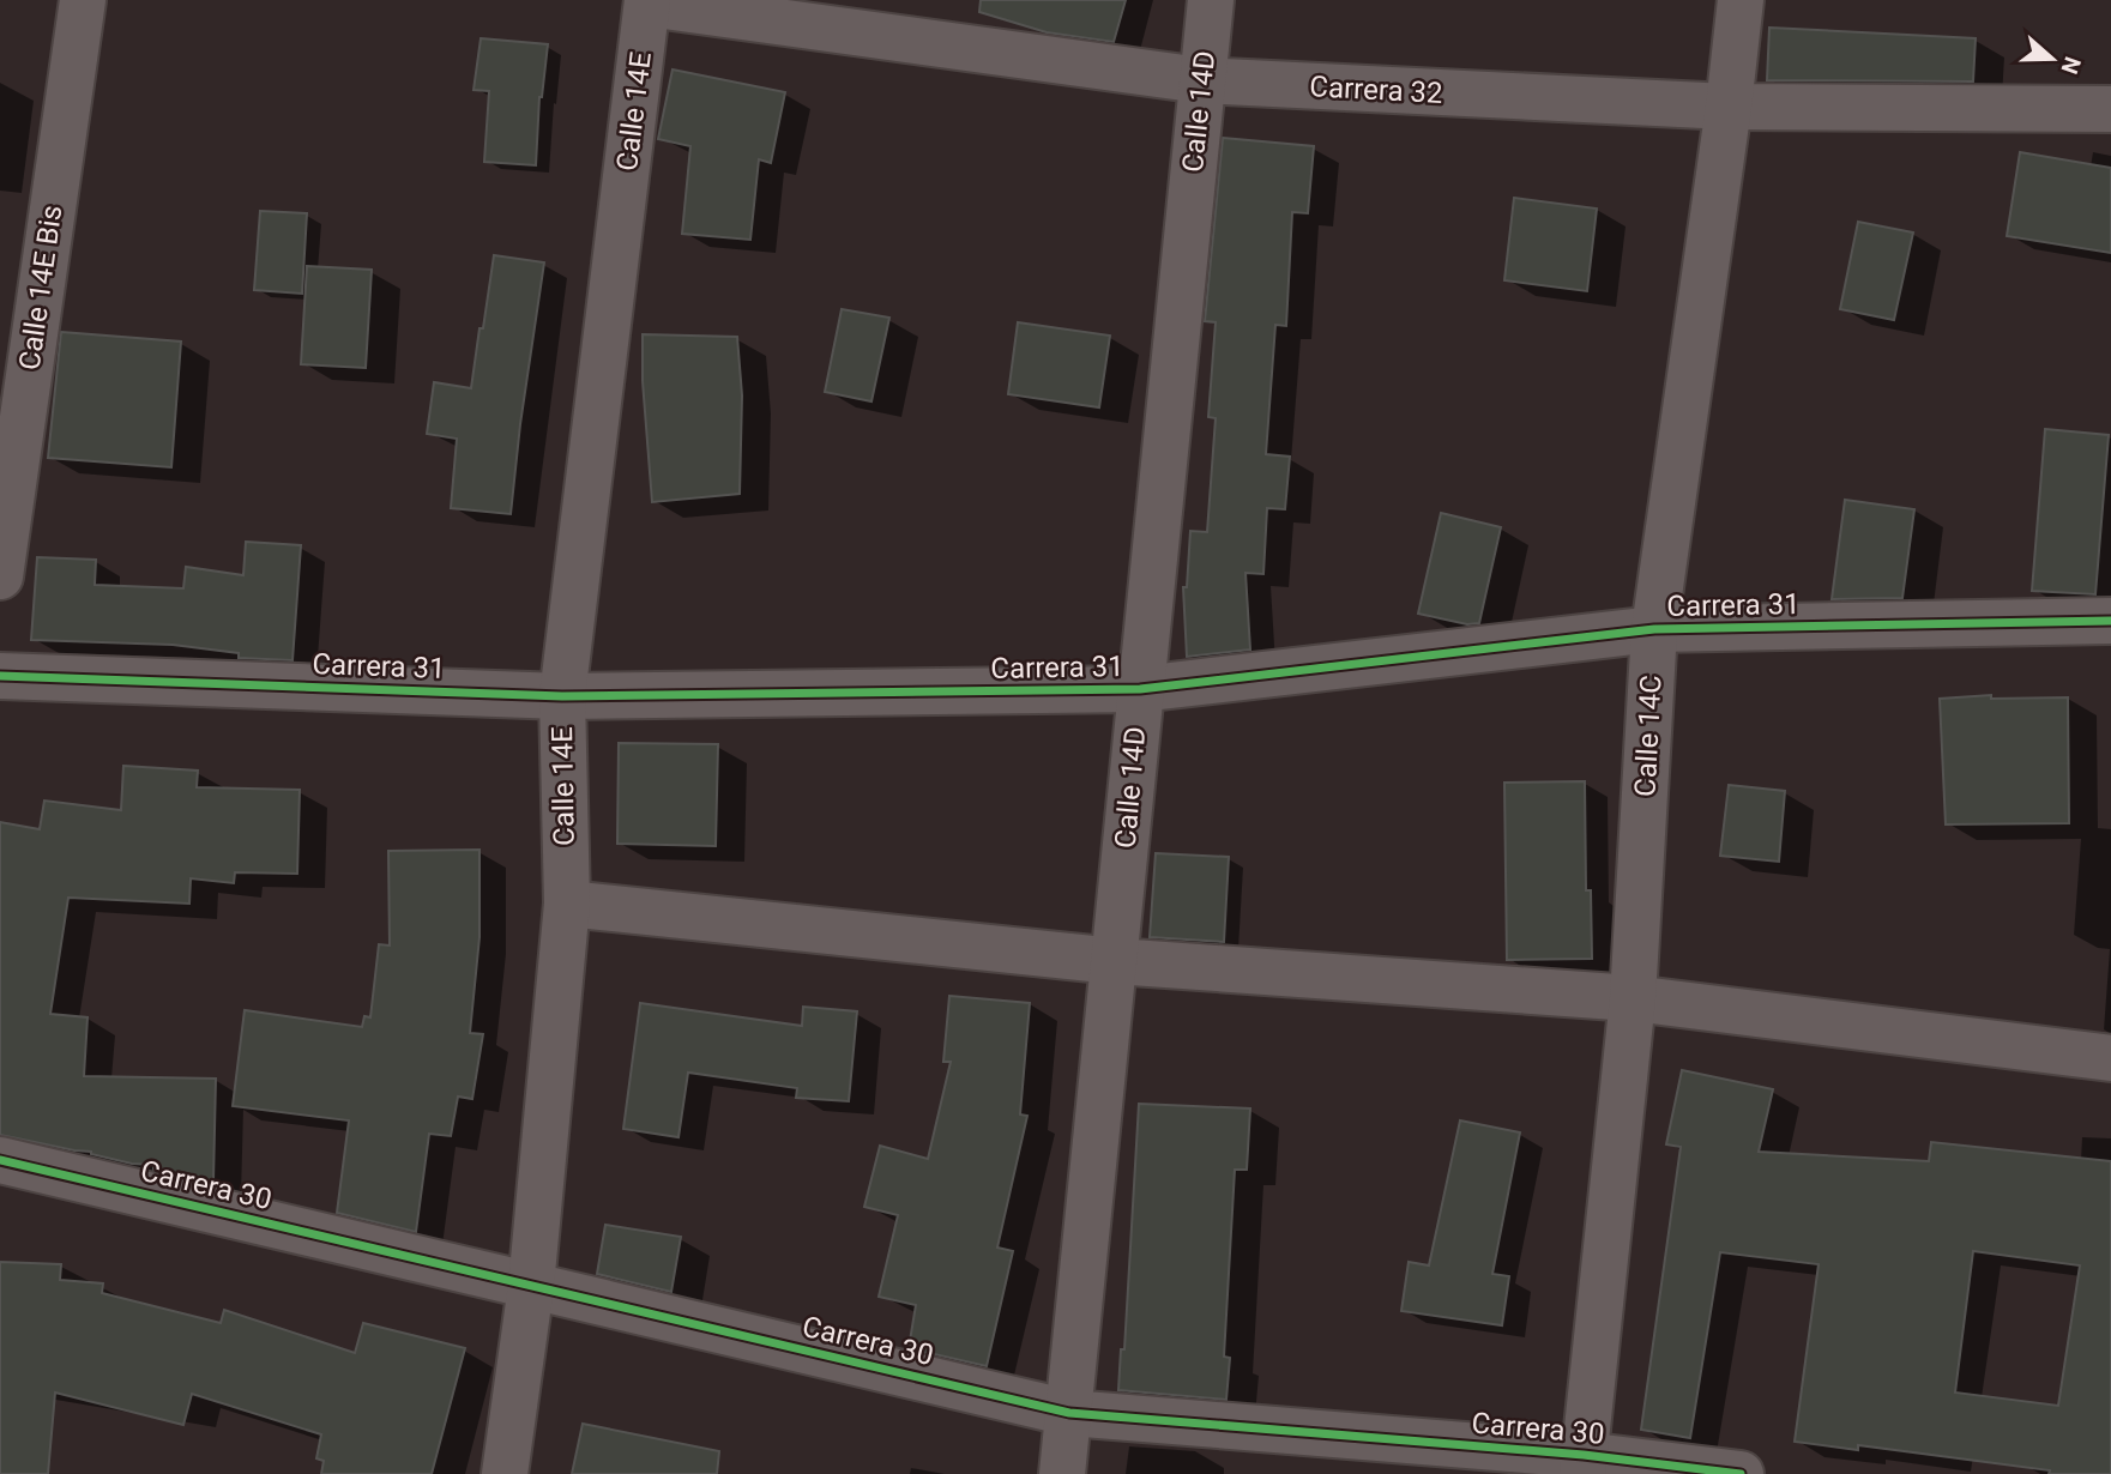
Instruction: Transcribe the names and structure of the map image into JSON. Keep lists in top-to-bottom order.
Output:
{
  "streets": {
    "street": [
      "Carrera 32",
      "Calle 14E",
      "Calle 14D",
      "Calle 14E Bis",
      "Carrera 31",
      "Calle 14C",
      "Carrera 30"
    ]
  },
  "crossings": [
    ["Carrera 32", "Calle 14E"],
    ["Carrera 32", "Calle 14D"],
    ["Carrera 32", "Calle 14C"],
    ["Calle 14E", "Carrera 31"],
    ["Calle 14E", "Carrera 30"],
    ["Calle 14D", "Carrera 31"],
    ["Calle 14D", "Carrera 30"],
    ["Carrera 31", "Calle 14C"],
    ["Calle 14C", "Carrera 30"]
  ],
  "north": "right"
}
